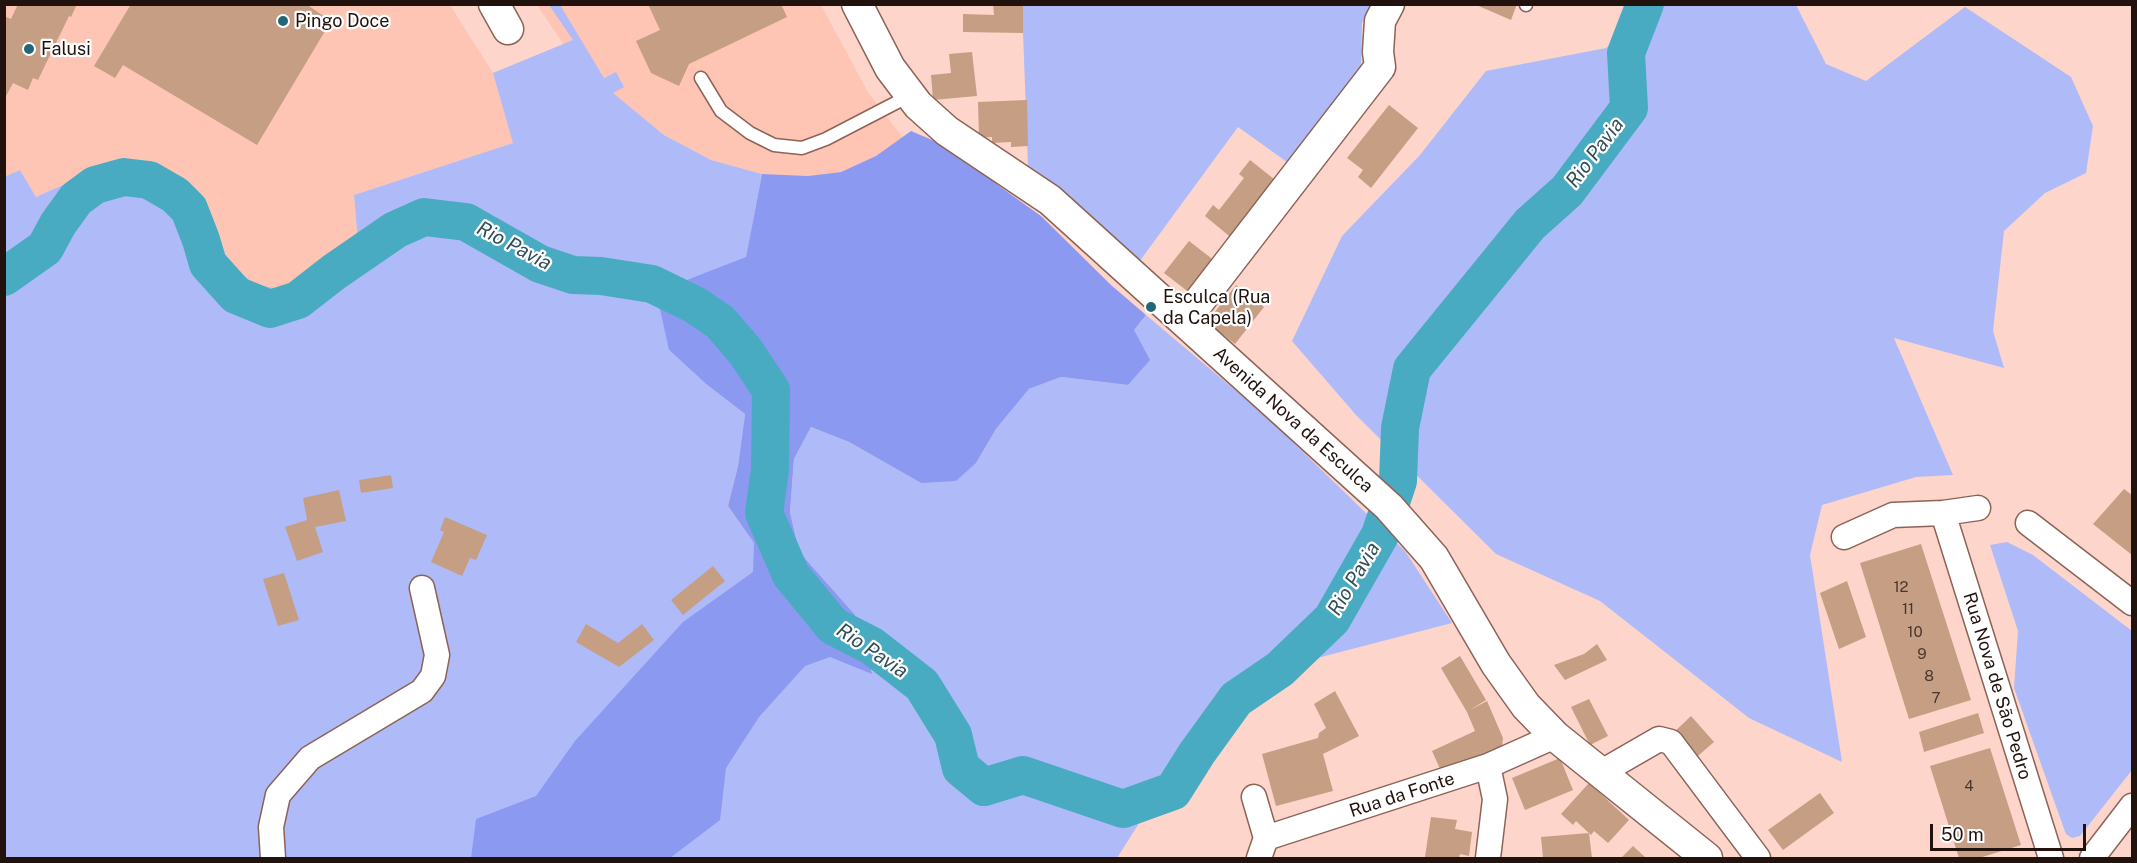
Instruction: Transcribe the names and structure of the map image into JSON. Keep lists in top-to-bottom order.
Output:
{
  "streets": {
    "street": ["Avenida Nova da Esculca", "Rua Nova de São Pedro", "Rua da Fonte"]
  },
  "crossings": [
    ["Avenida Nova da Esculca", "Rua da Fonte"]
  ],
  "water": ["Rio Pavia"],
  "places": ["Pingo Doce", "Falusi", "Esculca (Rua da Capela)"],
  "house_numbers": [
    "12",
    "11",
    "10",
    "9",
    "8",
    "7",
    "4"
  ],
  "scale_bar": "50 m"
}
